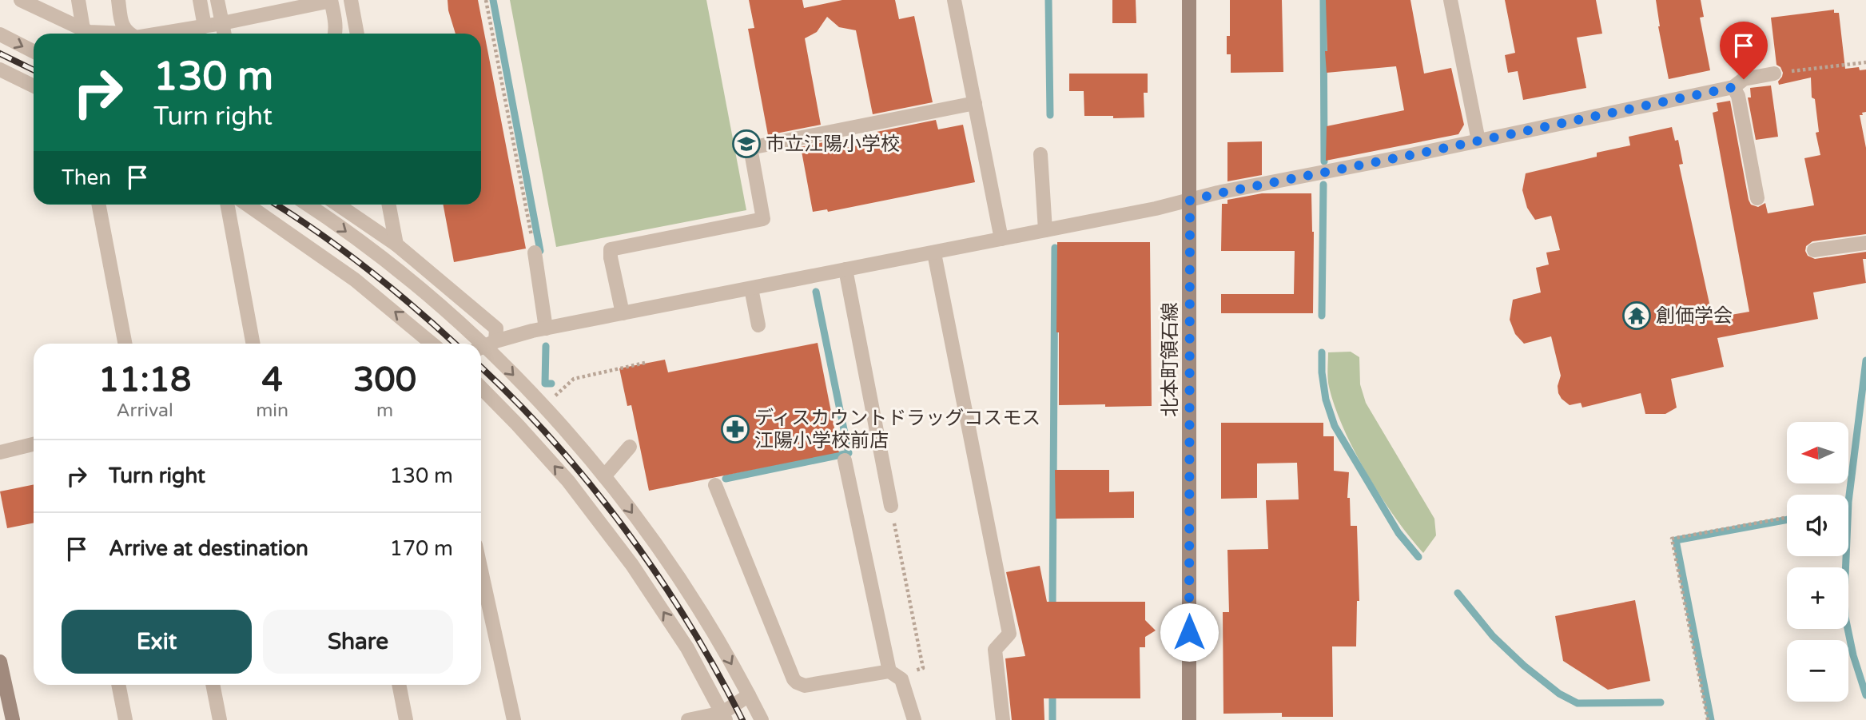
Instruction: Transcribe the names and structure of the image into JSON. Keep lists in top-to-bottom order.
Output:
{
  "streets": {
    "main road": ["北本町領石線"]
  },
  "places": {
    "school or university": ["市立江陽小学校"],
    "temple": ["創価学会"],
    "pharmacy": ["ディスカウントドラッグコスモス 江陽小学校前店"]
  },
  "north": "left",
  "page": {
    "turn": ["130 m", "Turn right"],
    "then": "Then",
    "eta": [
      "11:18",
      "Arrival",
      "4",
      "min",
      "300",
      "m"
    ],
    "map_buttons": ["+", "−"],
    "list": [
      {
        "name": "Turn right",
        "value": "130 m"
      },
      {
        "name": "Arrive at destination",
        "value": "170 m"
      }
    ],
    "buttons": ["Exit", "Share"]
  }
}
